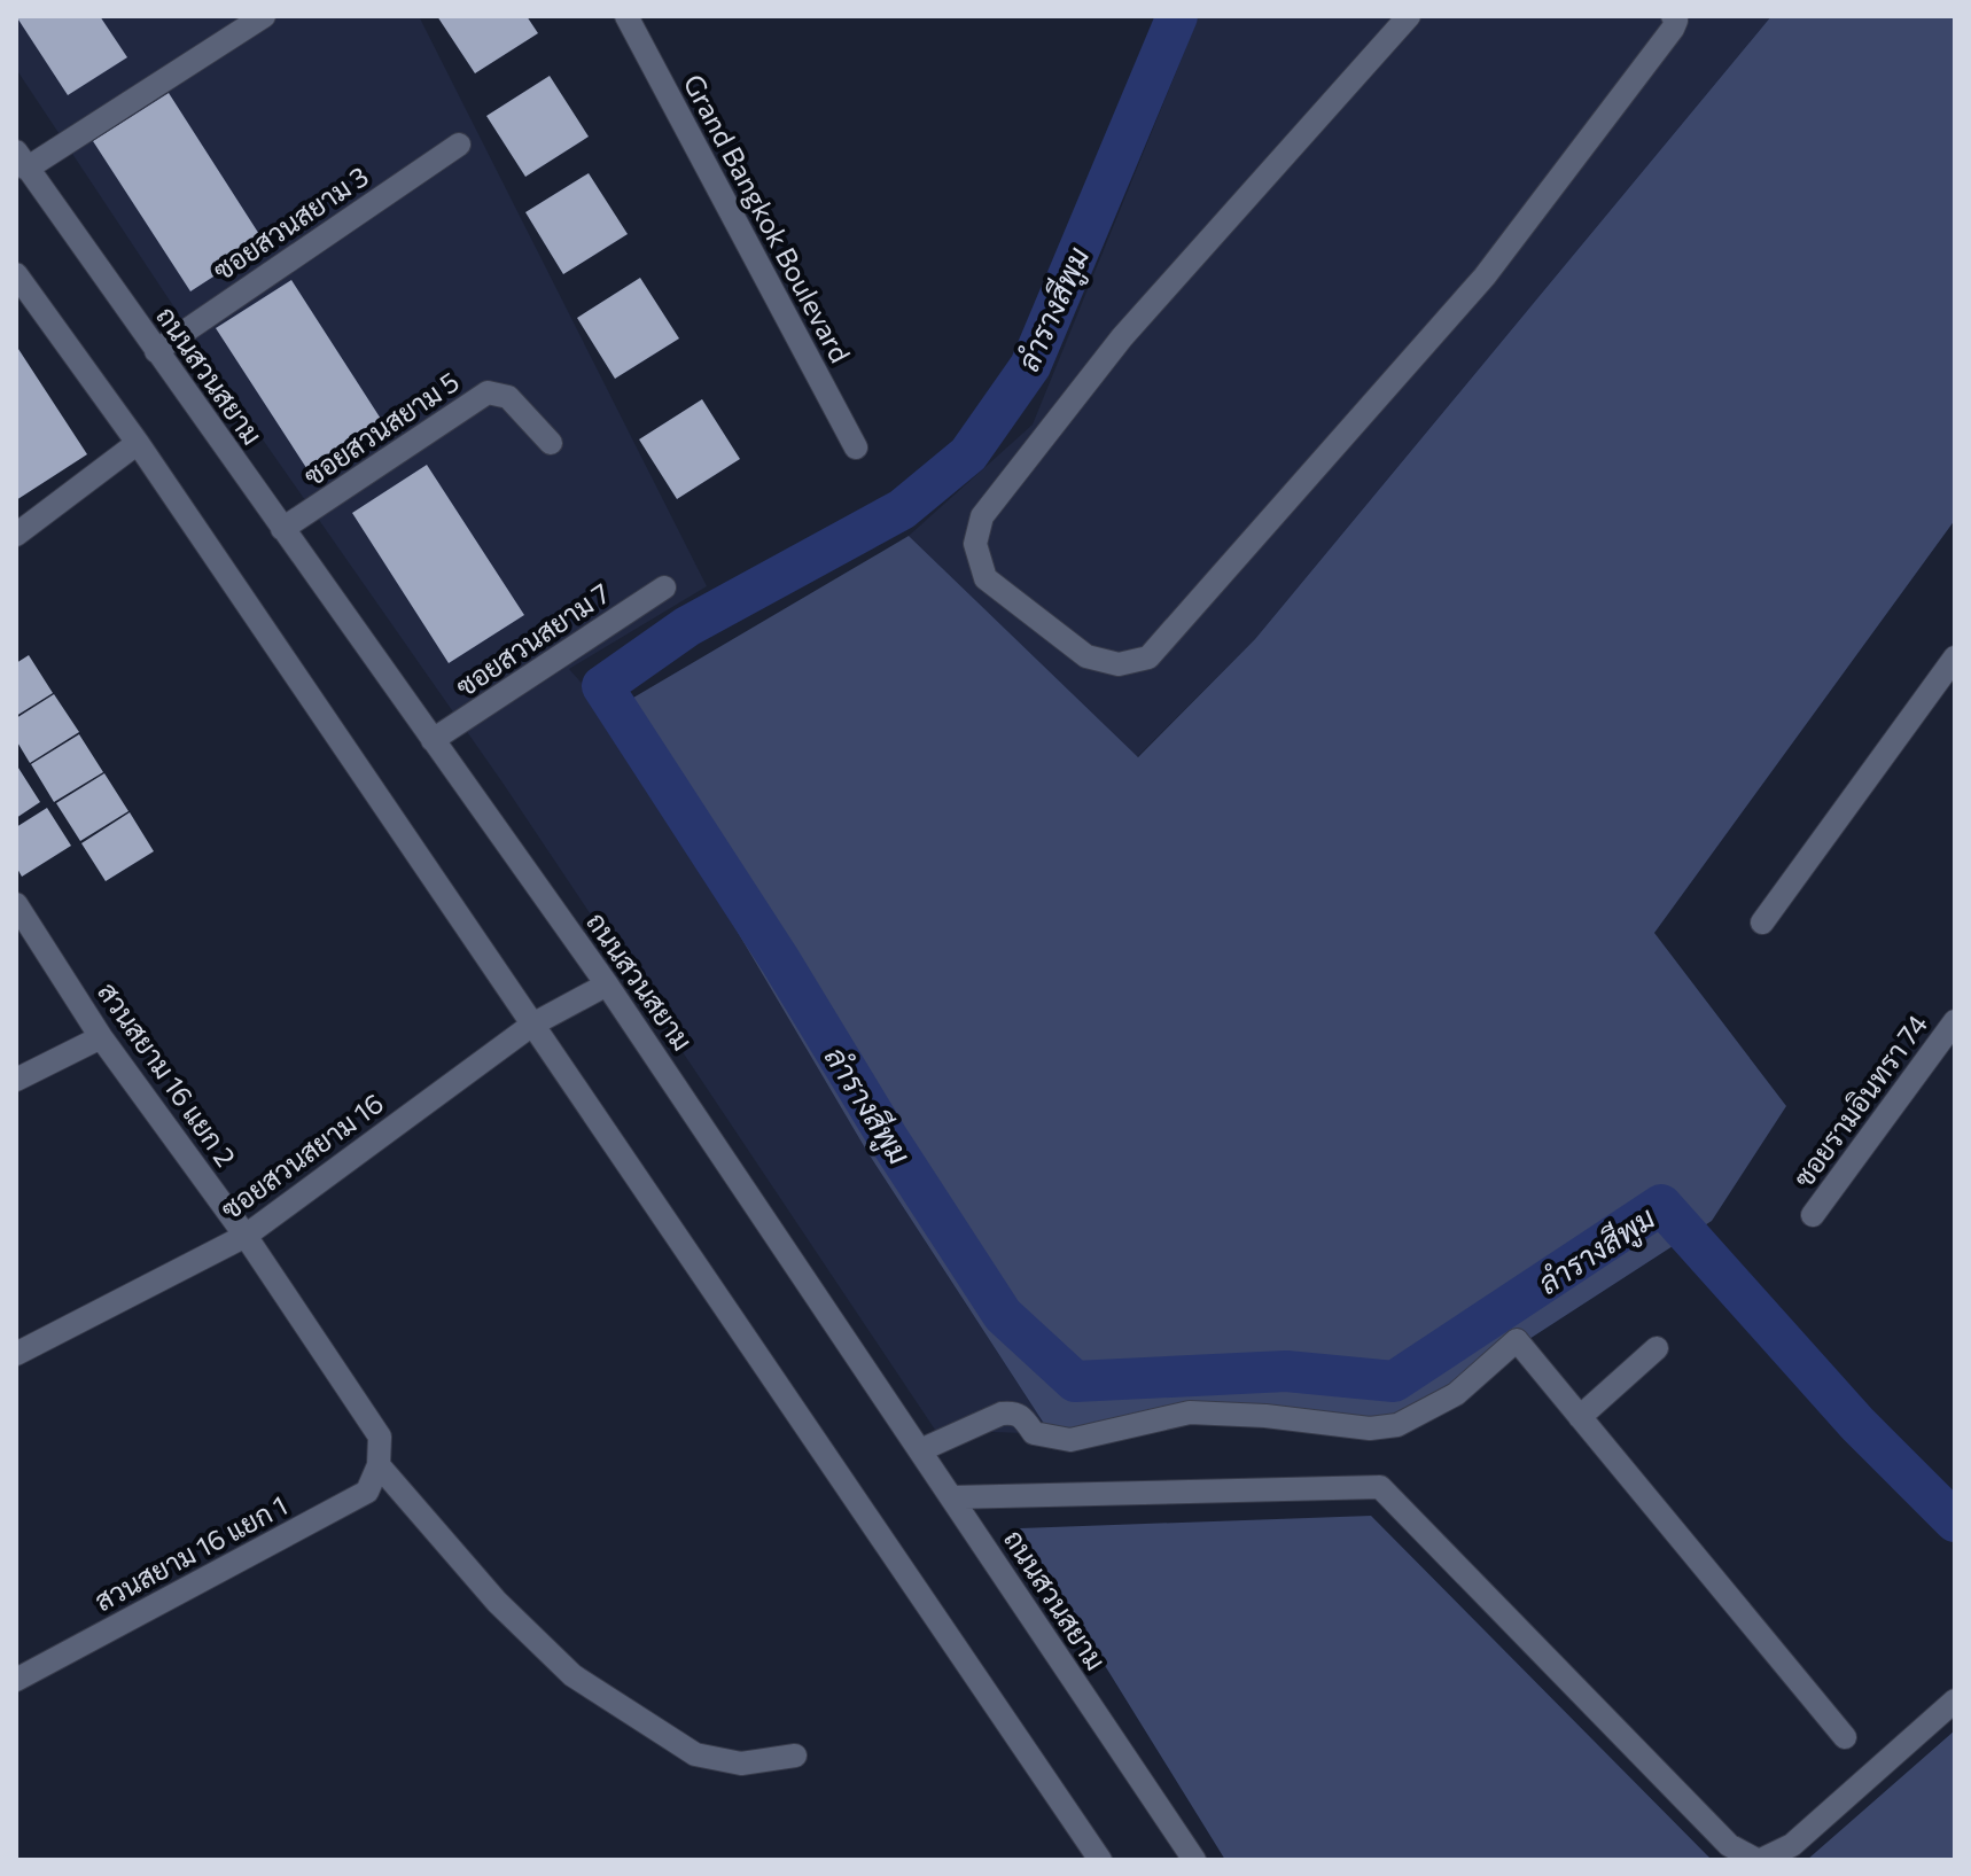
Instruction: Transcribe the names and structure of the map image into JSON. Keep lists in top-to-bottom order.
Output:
{
  "streets": {
    "street": [
      "Grand Bangkok Boulevard",
      "ซอยสวนสยาม 3",
      "ถนนสวนสยาม",
      "ซอยสวนสยาม 5",
      "ซอยสวนสยาม 7",
      "สวนสยาม 16 แยก 2",
      "ซอยรามอินทรา 74",
      "ซอยสวนสยาม 16",
      "สวนสยาม 16 แยก 1"
    ]
  },
  "crossings": [
    ["ซอยสวนสยาม 3", "ถนนสวนสยาม"],
    ["ถนนสวนสยาม", "ซอยสวนสยาม 5"],
    ["ถนนสวนสยาม", "ซอยสวนสยาม 7"],
    ["ถนนสวนสยาม", "ซอยสวนสยาม 16"],
    ["สวนสยาม 16 แยก 2", "ซอยสวนสยาม 16"],
    ["สวนสยาม 16 แยก 2", "สวนสยาม 16 แยก 1"]
  ],
  "water": ["ลำรางสีพูม"]
}
